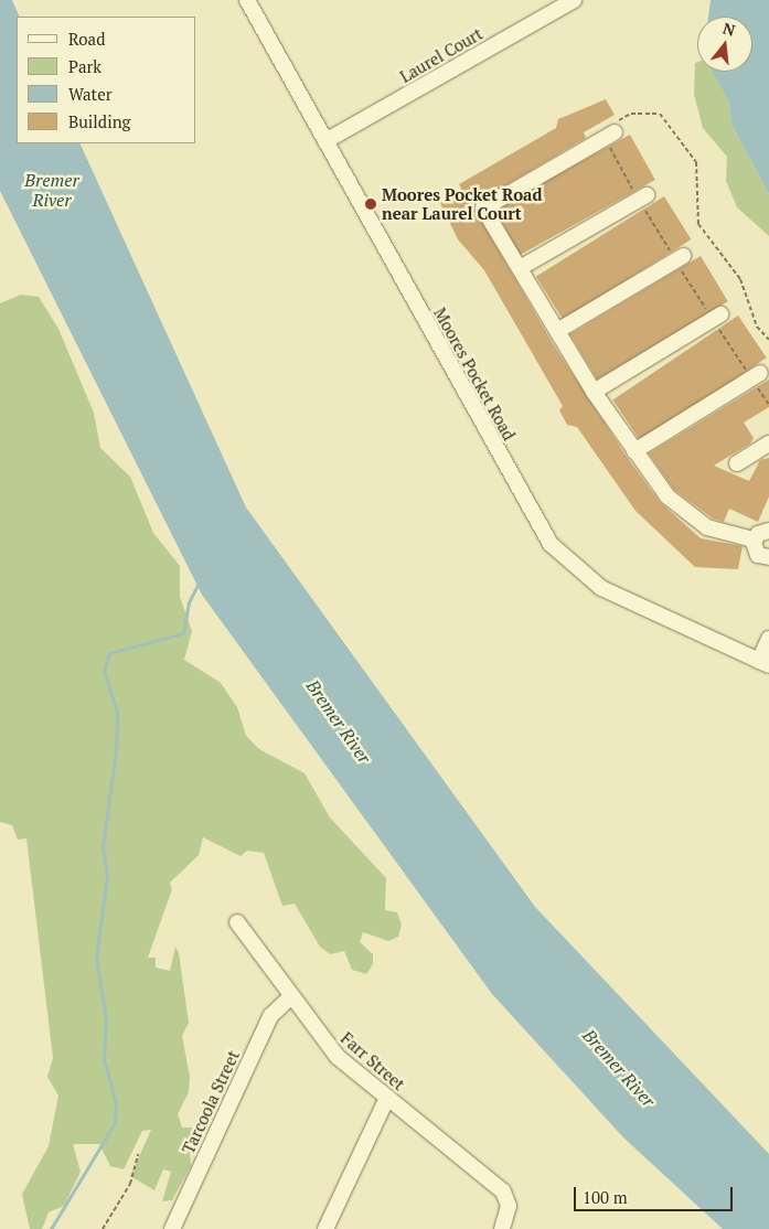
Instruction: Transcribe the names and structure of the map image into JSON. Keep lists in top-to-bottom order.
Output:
{
  "streets": {
    "street": [
      "Laurel Court",
      "Moores Pocket Road",
      "Farr Street",
      "Tarcoola Street"
    ]
  },
  "crossings": [
    ["Laurel Court", "Moores Pocket Road"],
    ["Farr Street", "Tarcoola Street"]
  ],
  "water": ["Bremer River"],
  "places": ["Moores Pocket Road near Laurel Court"],
  "legend": [
    "Road",
    "Park",
    "Water",
    "Building"
  ],
  "scale_bar": "100 m",
  "north": "top"
}
